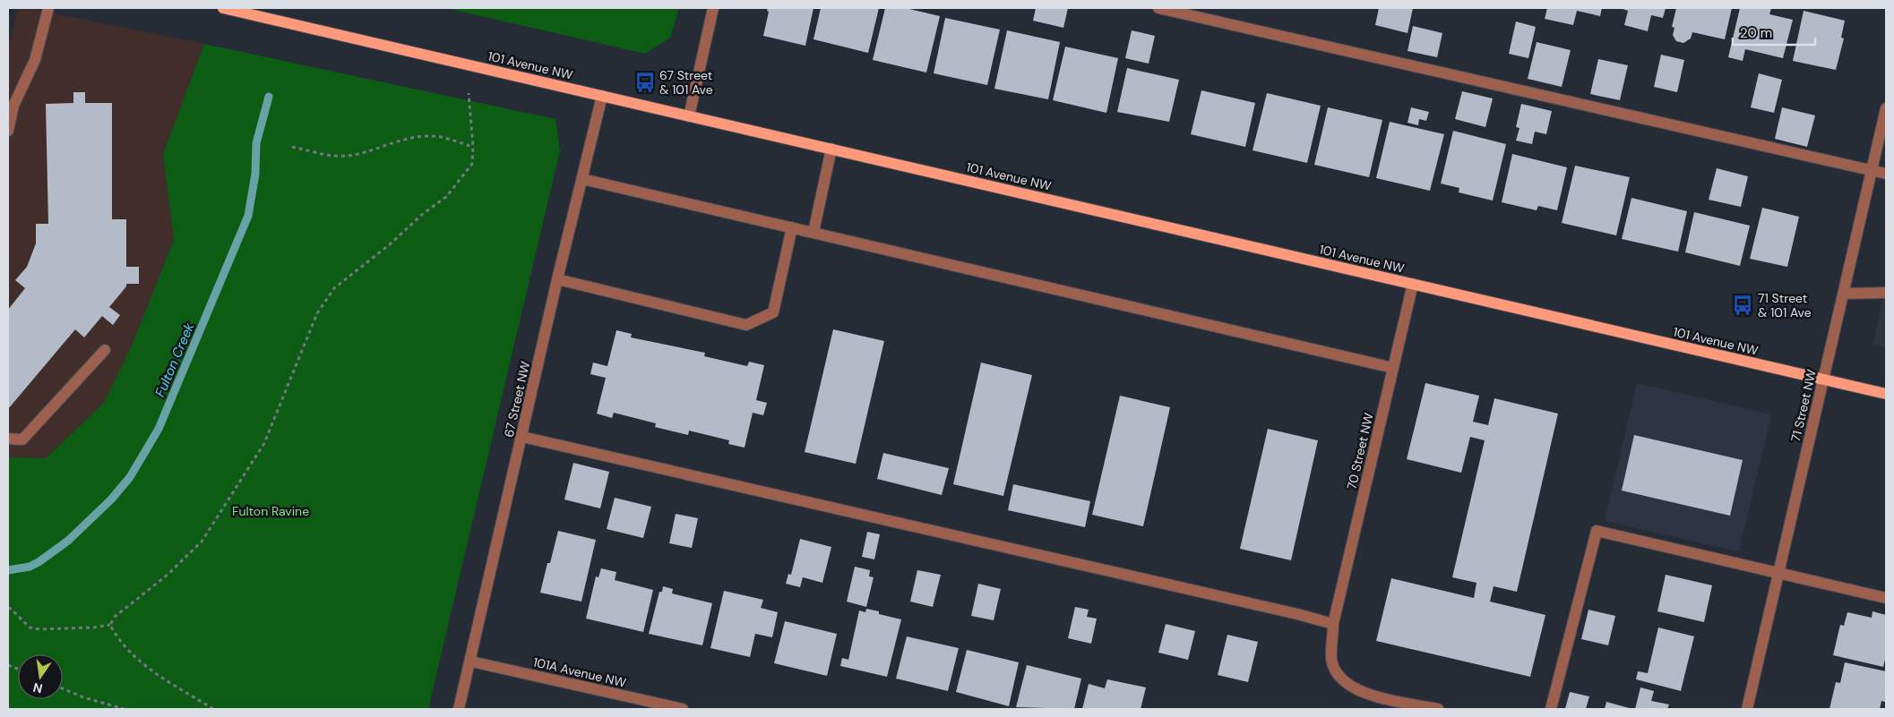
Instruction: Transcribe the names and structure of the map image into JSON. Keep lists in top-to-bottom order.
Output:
{
  "streets": {
    "main road": ["101 Avenue NW"],
    "street": [
      "67 Street NW",
      "71 Street NW",
      "70 Street NW",
      "101A Avenue NW"
    ]
  },
  "crossings": [
    ["101 Avenue NW", "67 Street NW"],
    ["101 Avenue NW", "71 Street NW"],
    ["101 Avenue NW", "70 Street NW"],
    ["67 Street NW", "101A Avenue NW"]
  ],
  "water": ["Fulton Creek"],
  "parks": ["Fulton Ravine"],
  "places": {
    "bus stop": ["67 Street & 101 Ave", "71 Street & 101 Ave"]
  },
  "scale_bar": "20 m",
  "north": "bottom"
}
